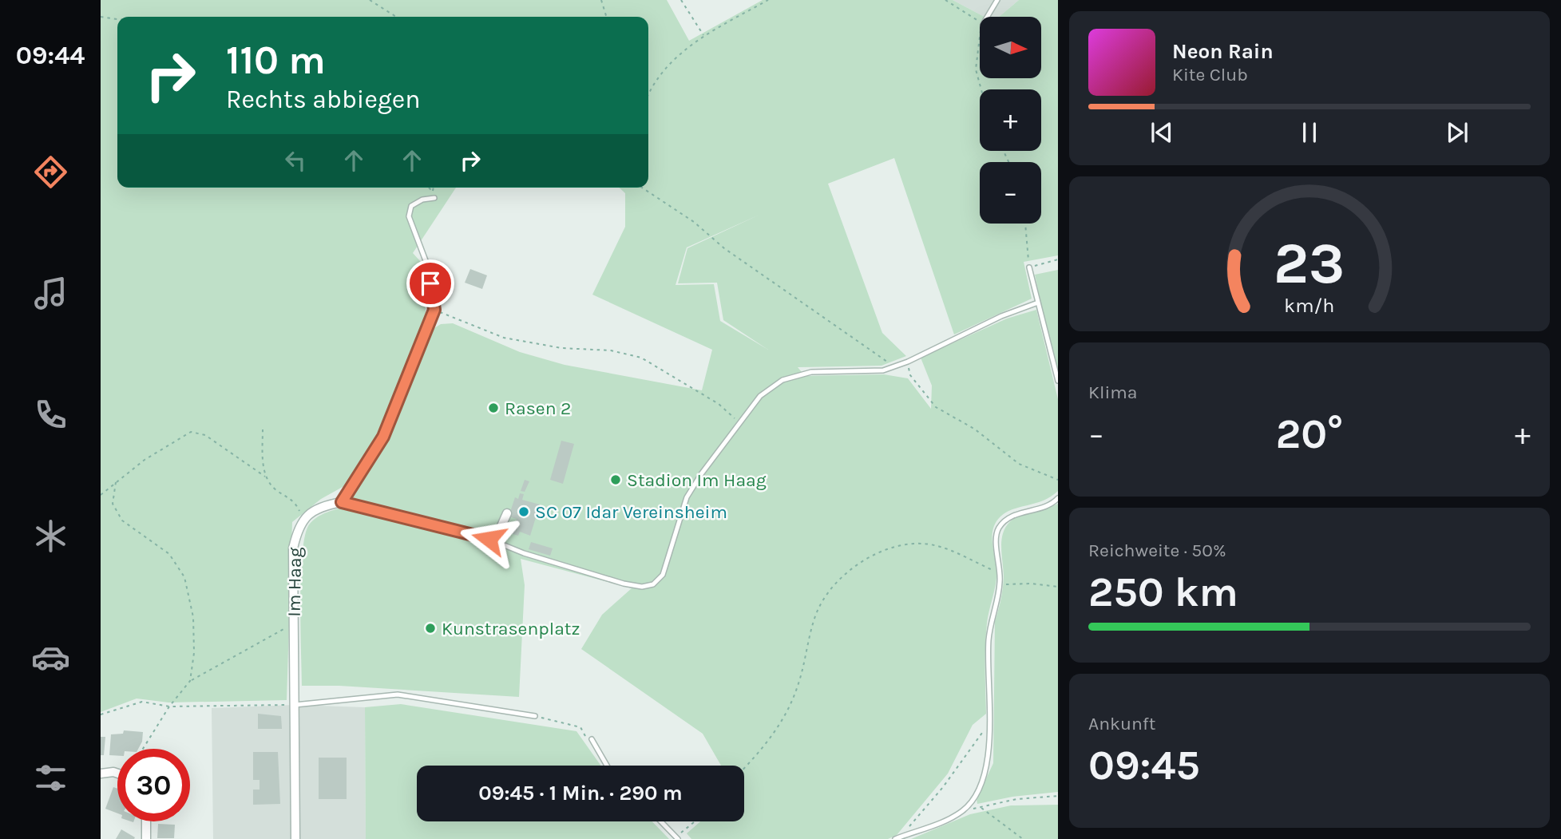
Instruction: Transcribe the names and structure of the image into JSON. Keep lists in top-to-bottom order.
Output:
{
  "streets": {
    "street": ["Im Haag"]
  },
  "places": [
    "Rasen 2",
    "Stadion Im Haag",
    "SC 07 Idar Vereinsheim",
    "Kunstrasenplatz"
  ],
  "north": "right",
  "page": {
    "tabs": "09:44",
    "map_buttons": ["+", "−"],
    "turn": ["110 m", "Rechts abbiegen"],
    "song": ["Neon Rain", "Kite Club"],
    "tile": [
      "Klima",
      ["Reichweite · 50%", "250 km"],
      ["Ankunft", "09:45"]
    ],
    "heat": ["−", "20°", "+"],
    "limit": "30",
    "trip": "09:45 · 1 Min. · 290 m",
    "gauge": ["23", "km/h"]
  }
}
